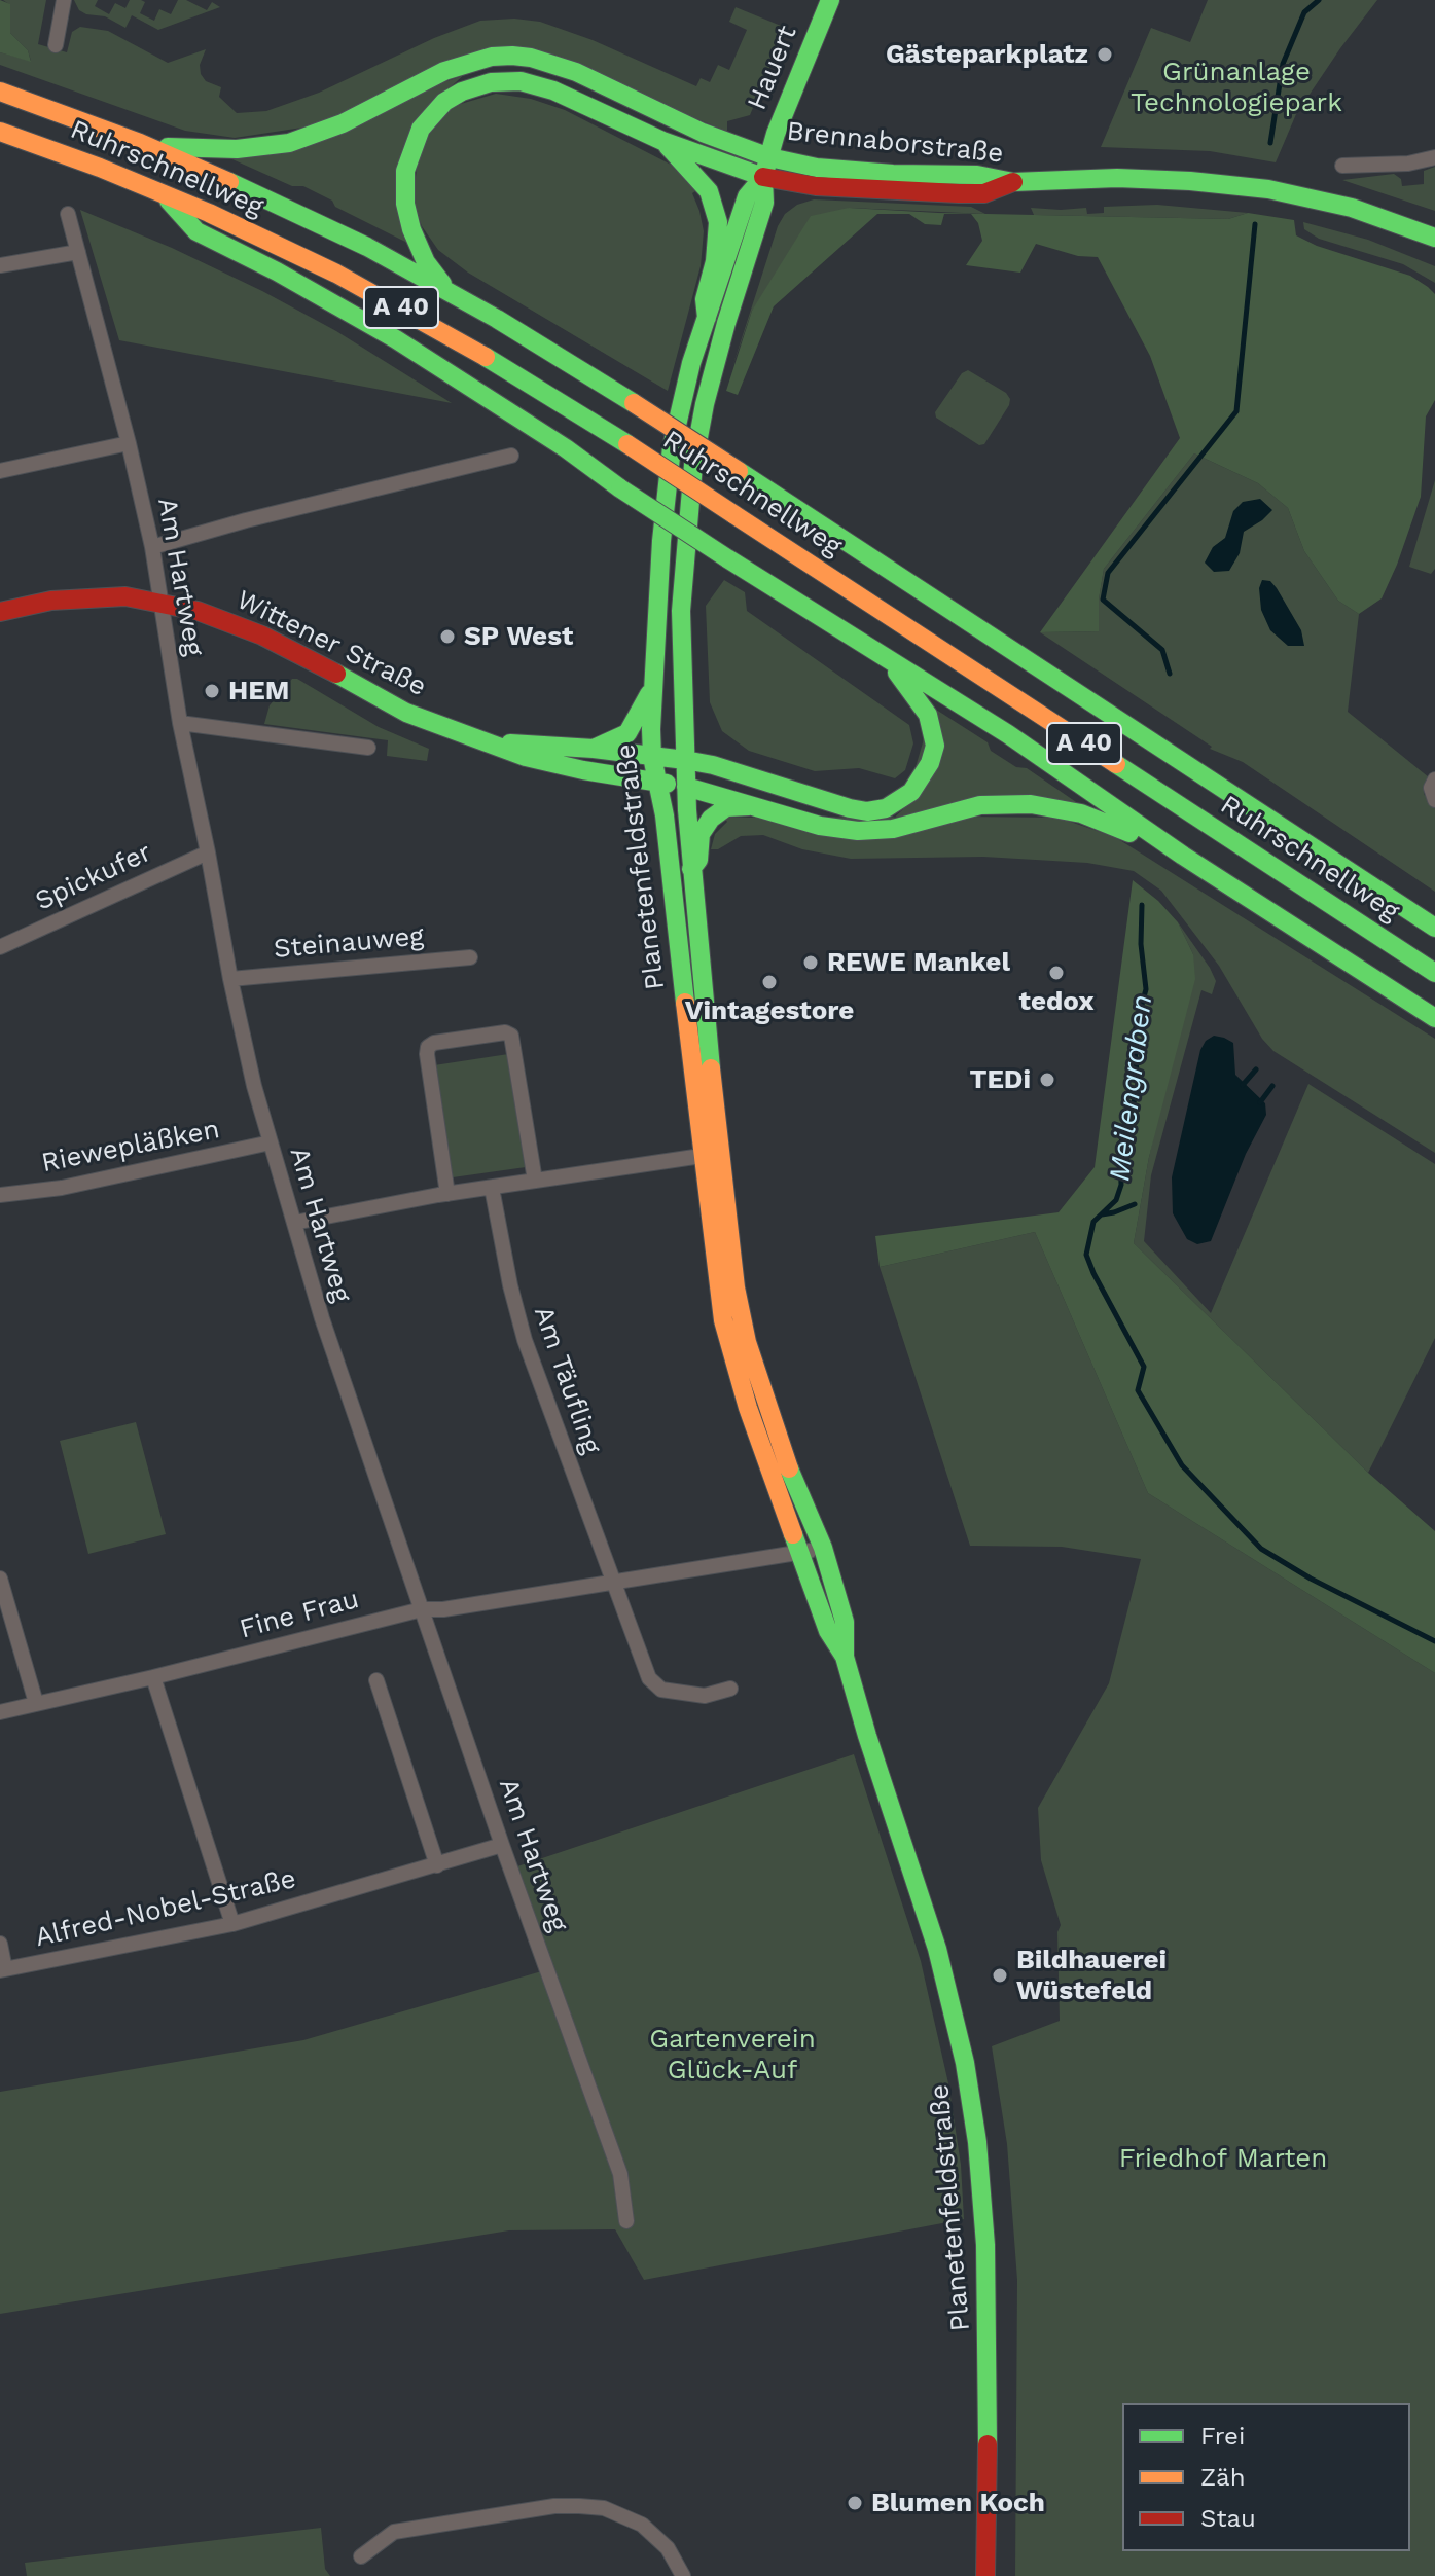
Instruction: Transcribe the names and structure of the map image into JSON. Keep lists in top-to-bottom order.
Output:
{
  "streets": {
    "main road": [
      "Hauert",
      "Brennaborstraße",
      "Ruhrschnellweg",
      "A 40",
      "Wittener Straße",
      "Planetenfeldstraße"
    ],
    "street": [
      "Am Hartweg",
      "Spickufer",
      "Steinauweg",
      "Riewepläßken",
      "Am Täufling",
      "Fine Frau",
      "Alfred-Nobel-Straße"
    ]
  },
  "crossings": [
    ["Hauert", "Brennaborstraße"],
    ["Hauert", "Planetenfeldstraße"],
    ["Brennaborstraße", "Ruhrschnellweg"],
    ["Brennaborstraße", "Planetenfeldstraße"],
    ["Am Hartweg", "Wittener Straße"],
    ["Am Hartweg", "Spickufer"],
    ["Am Hartweg", "Steinauweg"],
    ["Am Hartweg", "Riewepläßken"],
    ["Am Hartweg", "Fine Frau"],
    ["Am Hartweg", "Alfred-Nobel-Straße"],
    ["Wittener Straße", "Planetenfeldstraße"],
    ["Planetenfeldstraße", "Fine Frau"],
    ["Am Täufling", "Fine Frau"]
  ],
  "water": ["Meilengraben"],
  "parks": ["Grünanlage Technologiepark", "Gartenverein Glück-Auf", "Friedhof Marten"],
  "places": [
    "Gästeparkplatz",
    "SP West",
    "HEM",
    "REWE Mankel",
    "tedox",
    "Vintagestore",
    "TEDi",
    "Bildhauerei Wüstefeld",
    "Blumen Koch"
  ],
  "legend": ["Frei", "Zäh", "Stau"]
}
